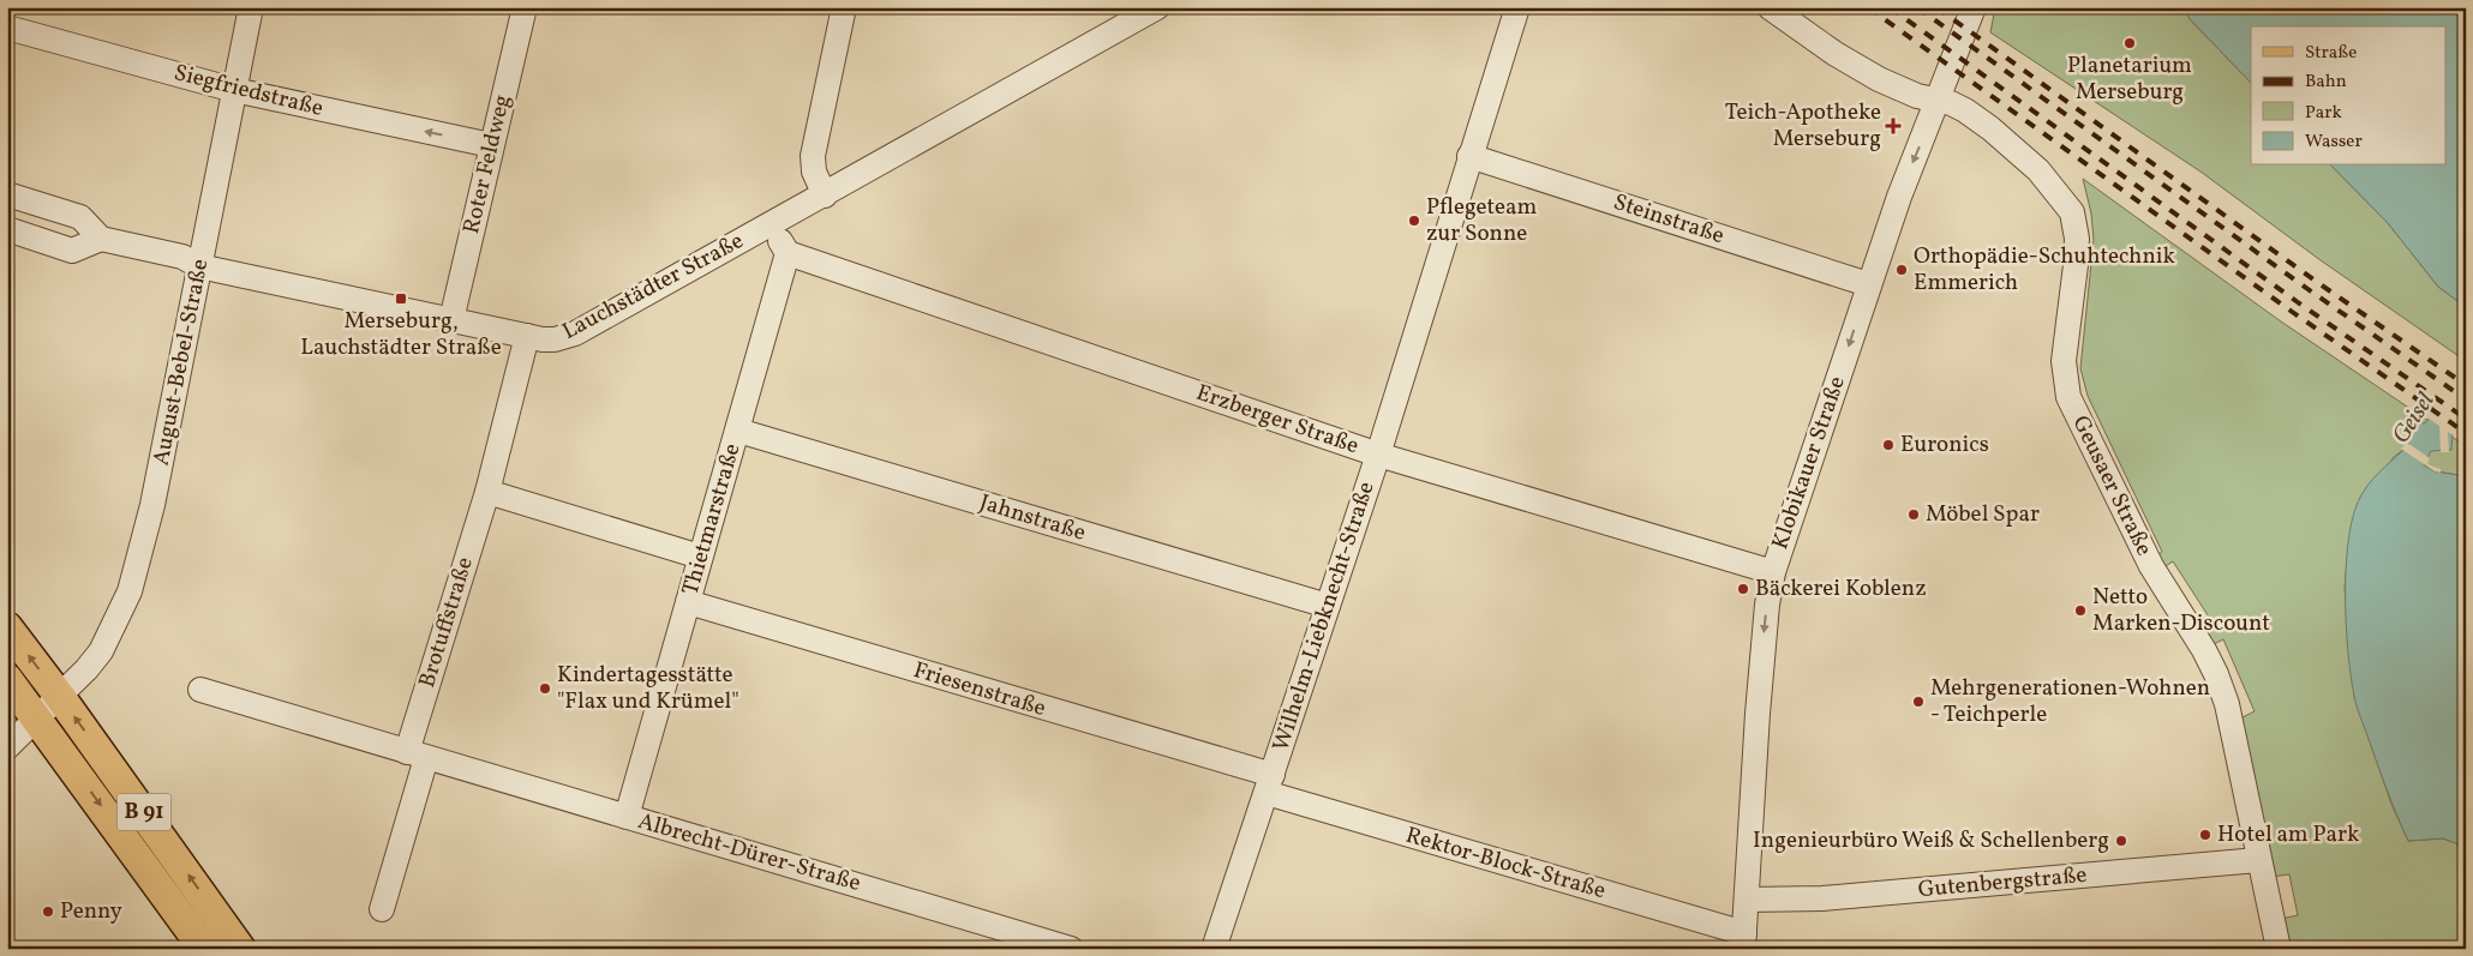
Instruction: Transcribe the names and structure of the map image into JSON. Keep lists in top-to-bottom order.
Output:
{
  "streets": {
    "main road": ["B 91"],
    "street": [
      "Siegfriedstraße",
      "Roter Feldweg",
      "Steinstraße",
      "Lauchstädter Straße",
      "August-Bebel-Straße",
      "Erzberger Straße",
      "Klobikauer Straße",
      "Geusaer Straße",
      "Jahnstraße",
      "Thietmarstraße",
      "Wilhelm-Liebknecht-Straße",
      "Brotuffstraße",
      "Friesenstraße",
      "Albrecht-Dürer-Straße",
      "Rektor-Block-Straße",
      "Gutenbergstraße"
    ]
  },
  "crossings": [
    ["Siegfriedstraße", "Roter Feldweg"],
    ["Siegfriedstraße", "August-Bebel-Straße"],
    ["Roter Feldweg", "Lauchstädter Straße"],
    ["Steinstraße", "Klobikauer Straße"],
    ["Steinstraße", "Wilhelm-Liebknecht-Straße"],
    ["Lauchstädter Straße", "August-Bebel-Straße"],
    ["Lauchstädter Straße", "Brotuffstraße"],
    ["August-Bebel-Straße", "B 91"],
    ["Erzberger Straße", "Klobikauer Straße"],
    ["Erzberger Straße", "Thietmarstraße"],
    ["Erzberger Straße", "Wilhelm-Liebknecht-Straße"],
    ["Klobikauer Straße", "Geusaer Straße"],
    ["Klobikauer Straße", "Rektor-Block-Straße"],
    ["Klobikauer Straße", "Gutenbergstraße"],
    ["Geusaer Straße", "Gutenbergstraße"],
    ["Jahnstraße", "Thietmarstraße"],
    ["Jahnstraße", "Wilhelm-Liebknecht-Straße"],
    ["Thietmarstraße", "Friesenstraße"],
    ["Thietmarstraße", "Albrecht-Dürer-Straße"],
    ["Wilhelm-Liebknecht-Straße", "Friesenstraße"],
    ["Wilhelm-Liebknecht-Straße", "Rektor-Block-Straße"],
    ["Brotuffstraße", "Albrecht-Dürer-Straße"],
    ["Friesenstraße", "Rektor-Block-Straße"]
  ],
  "one_way": ["Siegfriedstraße", "Klobikauer Straße"],
  "water": ["Geisel"],
  "places": {
    "other": [
      "Planetarium Merseburg",
      "Pflegeteam zur Sonne",
      "Orthopädie-Schuhtechnik Emmerich",
      "Euronics",
      "Möbel Spar",
      "Bäckerei Koblenz",
      "Netto Marken-Discount",
      "Kindertagesstätte \"Flax und Krümel\"",
      "Mehrgenerationen-Wohnen - Teichperle",
      "Hotel am Park",
      "Ingenieurbüro Weiß & Schellenberg",
      "Penny"
    ],
    "health": ["Teich-Apotheke Merseburg"],
    "transit": ["Merseburg, Lauchstädter Straße"]
  },
  "legend": [
    "Straße",
    "Bahn",
    "Park",
    "Wasser"
  ]
}
